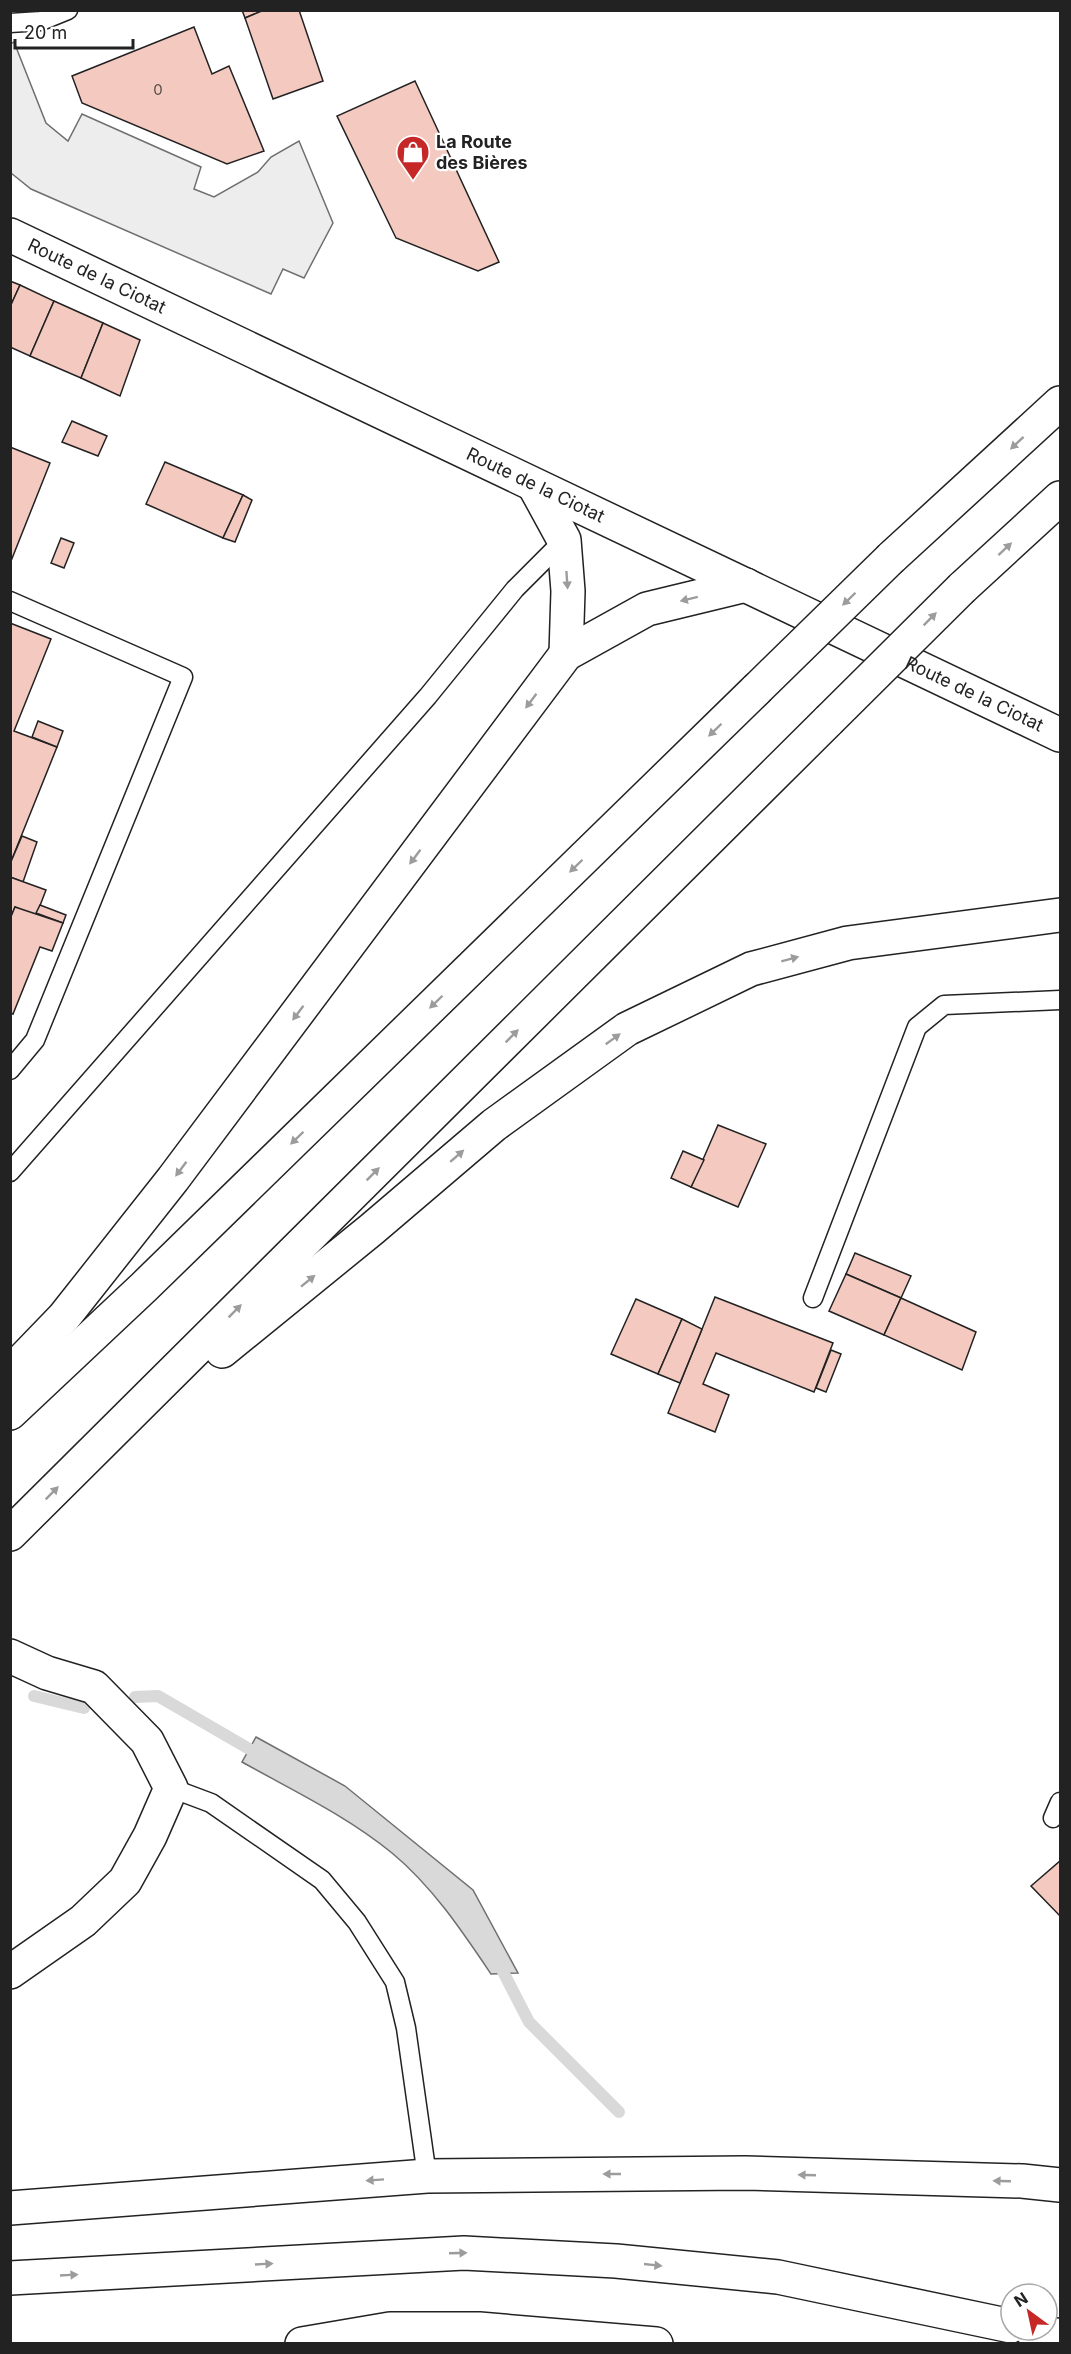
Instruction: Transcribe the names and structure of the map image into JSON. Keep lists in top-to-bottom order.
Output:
{
  "streets": {
    "main road": ["Route de la Ciotat"]
  },
  "places": {
    "shop": ["La Route des Bières"]
  },
  "house_numbers": ["0"],
  "scale_bar": "20 m",
  "north": "top left"
}
